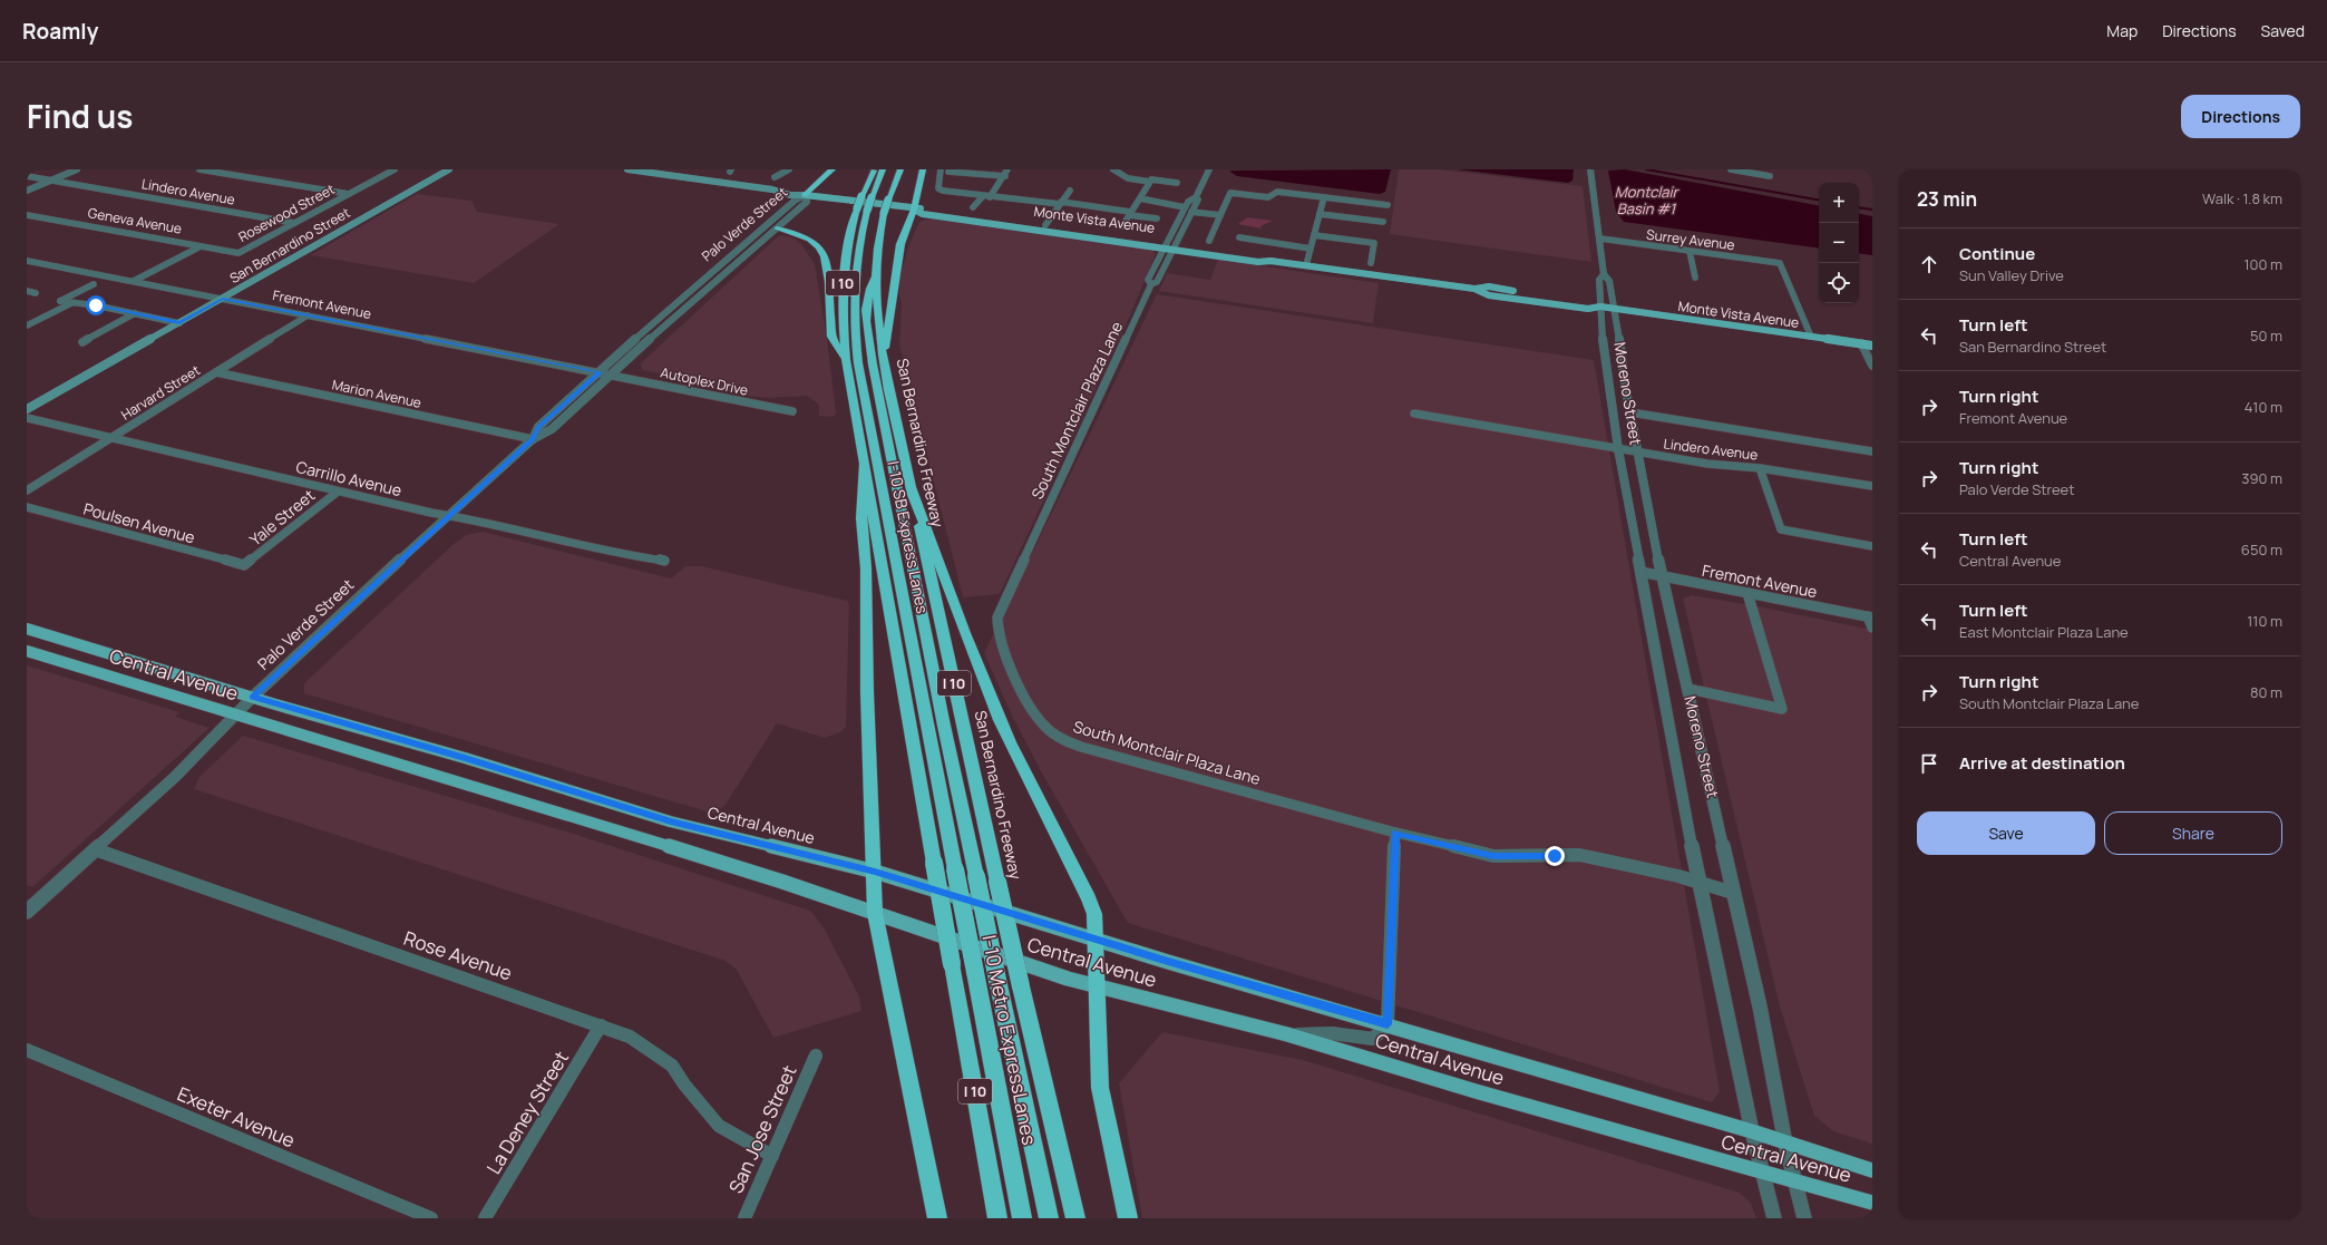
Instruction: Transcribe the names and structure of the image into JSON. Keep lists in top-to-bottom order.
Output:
{
  "streets": {
    "highway": [
      "I 10",
      "San Bernardino Freeway",
      "I-10 SB Express Lanes",
      "I-10 Metro ExpressLanes"
    ],
    "main road": ["Monte Vista Avenue", "San Bernardino Street", "Central Avenue"],
    "street": [
      "Lindero Avenue",
      "Rosewood Street",
      "Geneva Avenue",
      "Palo Verde Street",
      "Surrey Avenue",
      "Fremont Avenue",
      "Autoplex Drive",
      "Harvard Street",
      "Marion Avenue",
      "Moreno Street",
      "South Montclair Plaza Lane",
      "Carrillo Avenue",
      "Yale Street",
      "Poulsen Avenue",
      "Rose Avenue",
      "La Deney Street",
      "Exeter Avenue",
      "San Jose Street"
    ]
  },
  "crossings": [
    ["Lindero Avenue", "Rosewood Street"],
    ["Lindero Avenue", "Moreno Street"],
    ["Rosewood Street", "Geneva Avenue"],
    ["Monte Vista Avenue", "Palo Verde Street"],
    ["Monte Vista Avenue", "Surrey Avenue"],
    ["Monte Vista Avenue", "Moreno Street"],
    ["Monte Vista Avenue", "South Montclair Plaza Lane"],
    ["Palo Verde Street", "Fremont Avenue"],
    ["Palo Verde Street", "Autoplex Drive"],
    ["Palo Verde Street", "Marion Avenue"],
    ["Palo Verde Street", "Carrillo Avenue"],
    ["Palo Verde Street", "Central Avenue"],
    ["Palo Verde Street", "Rose Avenue"],
    ["Surrey Avenue", "Moreno Street"],
    ["San Bernardino Street", "Fremont Avenue"],
    ["I 10", "I-10 SB Express Lanes"],
    ["Fremont Avenue", "Autoplex Drive"],
    ["Fremont Avenue", "Harvard Street"],
    ["Fremont Avenue", "Moreno Street"],
    ["Harvard Street", "Marion Avenue"],
    ["Harvard Street", "Carrillo Avenue"],
    ["Moreno Street", "South Montclair Plaza Lane"],
    ["Moreno Street", "Central Avenue"],
    ["San Bernardino Freeway", "I-10 SB Express Lanes"],
    ["Carrillo Avenue", "Yale Street"],
    ["Yale Street", "Poulsen Avenue"],
    ["I-10 SB Express Lanes", "I-10 Metro ExpressLanes"],
    ["Rose Avenue", "La Deney Street"],
    ["Rose Avenue", "San Jose Street"]
  ],
  "water": ["Montclair Basin #1"],
  "page": {
    "header": "Roamly",
    "nav": ["Map", "Directions", "Saved"],
    "title": "Find us",
    "buttons": [
      "Directions",
      ["Save", "Share"]
    ],
    "heading": ["23 min", "Walk · 1.8 km"],
    "map_buttons": ["+", "−"],
    "list": [
      ["Continue", "Sun Valley Drive", "100 m"],
      ["Turn left", "San Bernardino Street", "50 m"],
      ["Turn right", "Fremont Avenue", "410 m"],
      ["Turn right", "Palo Verde Street", "390 m"],
      ["Turn left", "Central Avenue", "650 m"],
      ["Turn left", "East Montclair Plaza Lane", "110 m"],
      ["Turn right", "South Montclair Plaza Lane", "80 m"],
      "Arrive at destination"
    ]
  }
}
